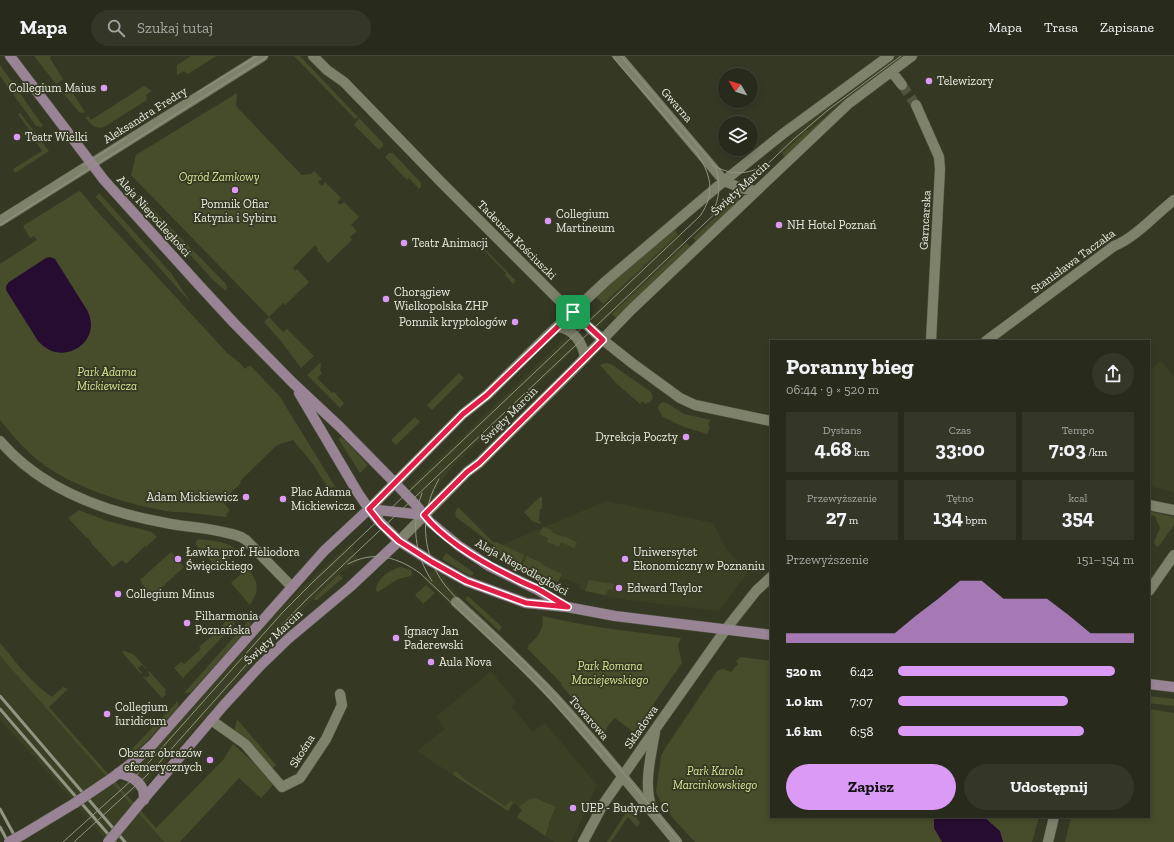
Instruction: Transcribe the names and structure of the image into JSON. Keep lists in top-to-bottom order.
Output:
{
  "streets": {
    "street": [
      "Gwarna",
      "Aleksandra Fredry",
      "Święty Marcin",
      "Aleja Niepodległości",
      "Garncarska",
      "Tadeusza Kościuszki",
      "Stanisława Taczaka",
      "Towarowa",
      "Składowa",
      "Skośna"
    ]
  },
  "crossings": [
    ["Gwarna", "Święty Marcin"],
    ["Aleksandra Fredry", "Aleja Niepodległości"],
    ["Święty Marcin", "Aleja Niepodległości"],
    ["Święty Marcin", "Tadeusza Kościuszki"],
    ["Święty Marcin", "Skośna"],
    ["Aleja Niepodległości", "Składowa"],
    ["Towarowa", "Składowa"]
  ],
  "parks": [
    "Ogród Zamkowy",
    "Park Adama Mickiewicza",
    "Park Romana Maciejewskiego",
    "Park Karola Marcinkowskiego"
  ],
  "places": [
    "Telewizory",
    "Collegium Maius",
    "Teatr Wielki",
    "Pomnik Ofiar Katynia i Sybiru",
    "Collegium Martineum",
    "NH Hotel Poznań",
    "Teatr Animacji",
    "Chorągiew Wielkopolska ZHP",
    "Pomnik kryptologów",
    "Dyrekcja Poczty",
    "Adam Mickiewicz",
    "Plac Adama Mickiewicza",
    "Ławka prof. Heliodora Święcickiego",
    "Uniwersytet Ekonomiczny w Poznaniu",
    "Edward Taylor",
    "Collegium Minus",
    "Filharmonia Poznańska",
    "Ignacy Jan Paderewski",
    "Aula Nova",
    "Collegium Iuridicum",
    "Obszar obrazów efemerycznych",
    "UEP - Budynek C"
  ],
  "north": "top left",
  "page": {
    "header": "Mapa",
    "search": "Szukaj tutaj",
    "nav": ["Mapa", "Trasa", "Zapisane"],
    "heading": ["Poranny bieg", "06:44 · 9 × 520 m"],
    "stats": [
      ["Dystans", "4.68 km"],
      ["Czas", "33:00"],
      ["Tempo", "7:03 /km"],
      ["Przewyższenie", "27 m"],
      ["Tętno", "134 bpm"],
      ["kcal", "354"]
    ],
    "chart": ["Przewyższenie", "151–154 m"],
    "list": [
      {
        "name": "520 m",
        "note": "6:42"
      },
      {
        "name": "1.0 km",
        "note": "7:07"
      },
      {
        "name": "1.6 km",
        "note": "6:58"
      }
    ],
    "buttons": ["Zapisz", "Udostępnij"]
  }
}
